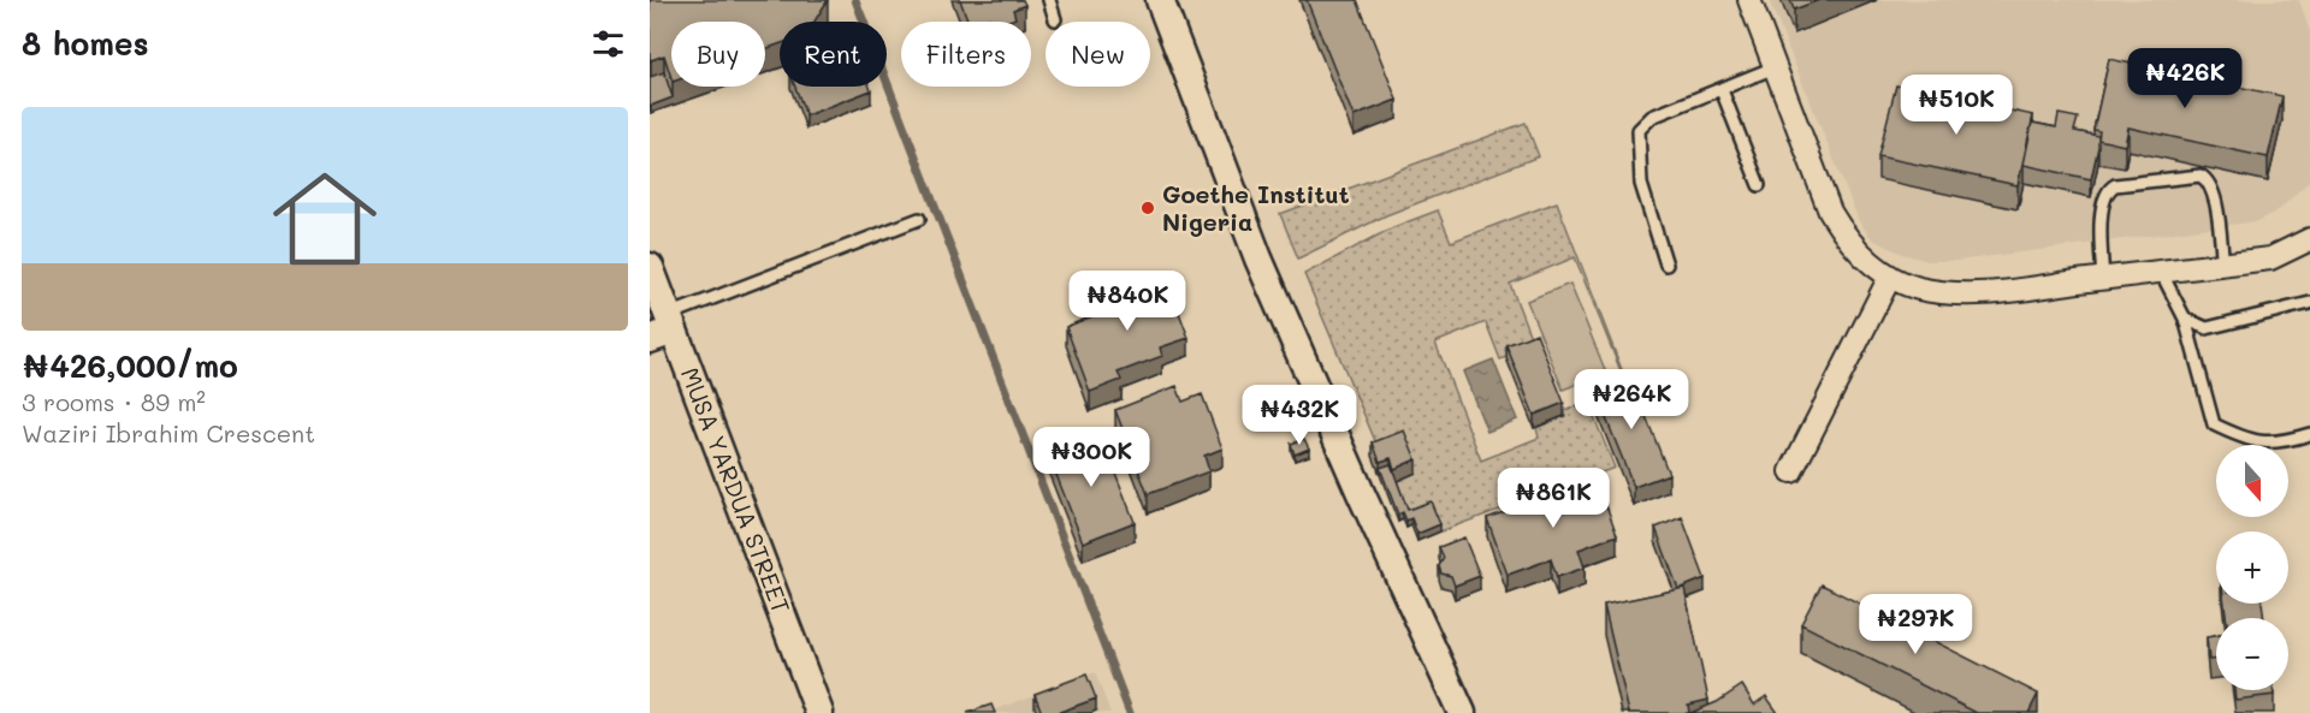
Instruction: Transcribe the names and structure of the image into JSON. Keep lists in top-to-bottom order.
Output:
{
  "streets": {
    "street": ["MUSA YARDUA STREET"]
  },
  "places": ["Goethe Institut Nigeria"],
  "north": "bottom",
  "page": {
    "heading": "8 homes",
    "chip": [
      "Buy",
      "Rent",
      "Filters",
      "New"
    ],
    "price": [
      "₦426K",
      "₦510K",
      "₦840K",
      "₦264K",
      "₦432K",
      "₦300K",
      "₦861K",
      "₦297K"
    ],
    "list": [
      {
        "name": "₦426,000/mo",
        "note": "3 rooms · 89 m² · Waziri Ibrahim Crescent"
      }
    ],
    "map_buttons": ["+", "−"]
  }
}
